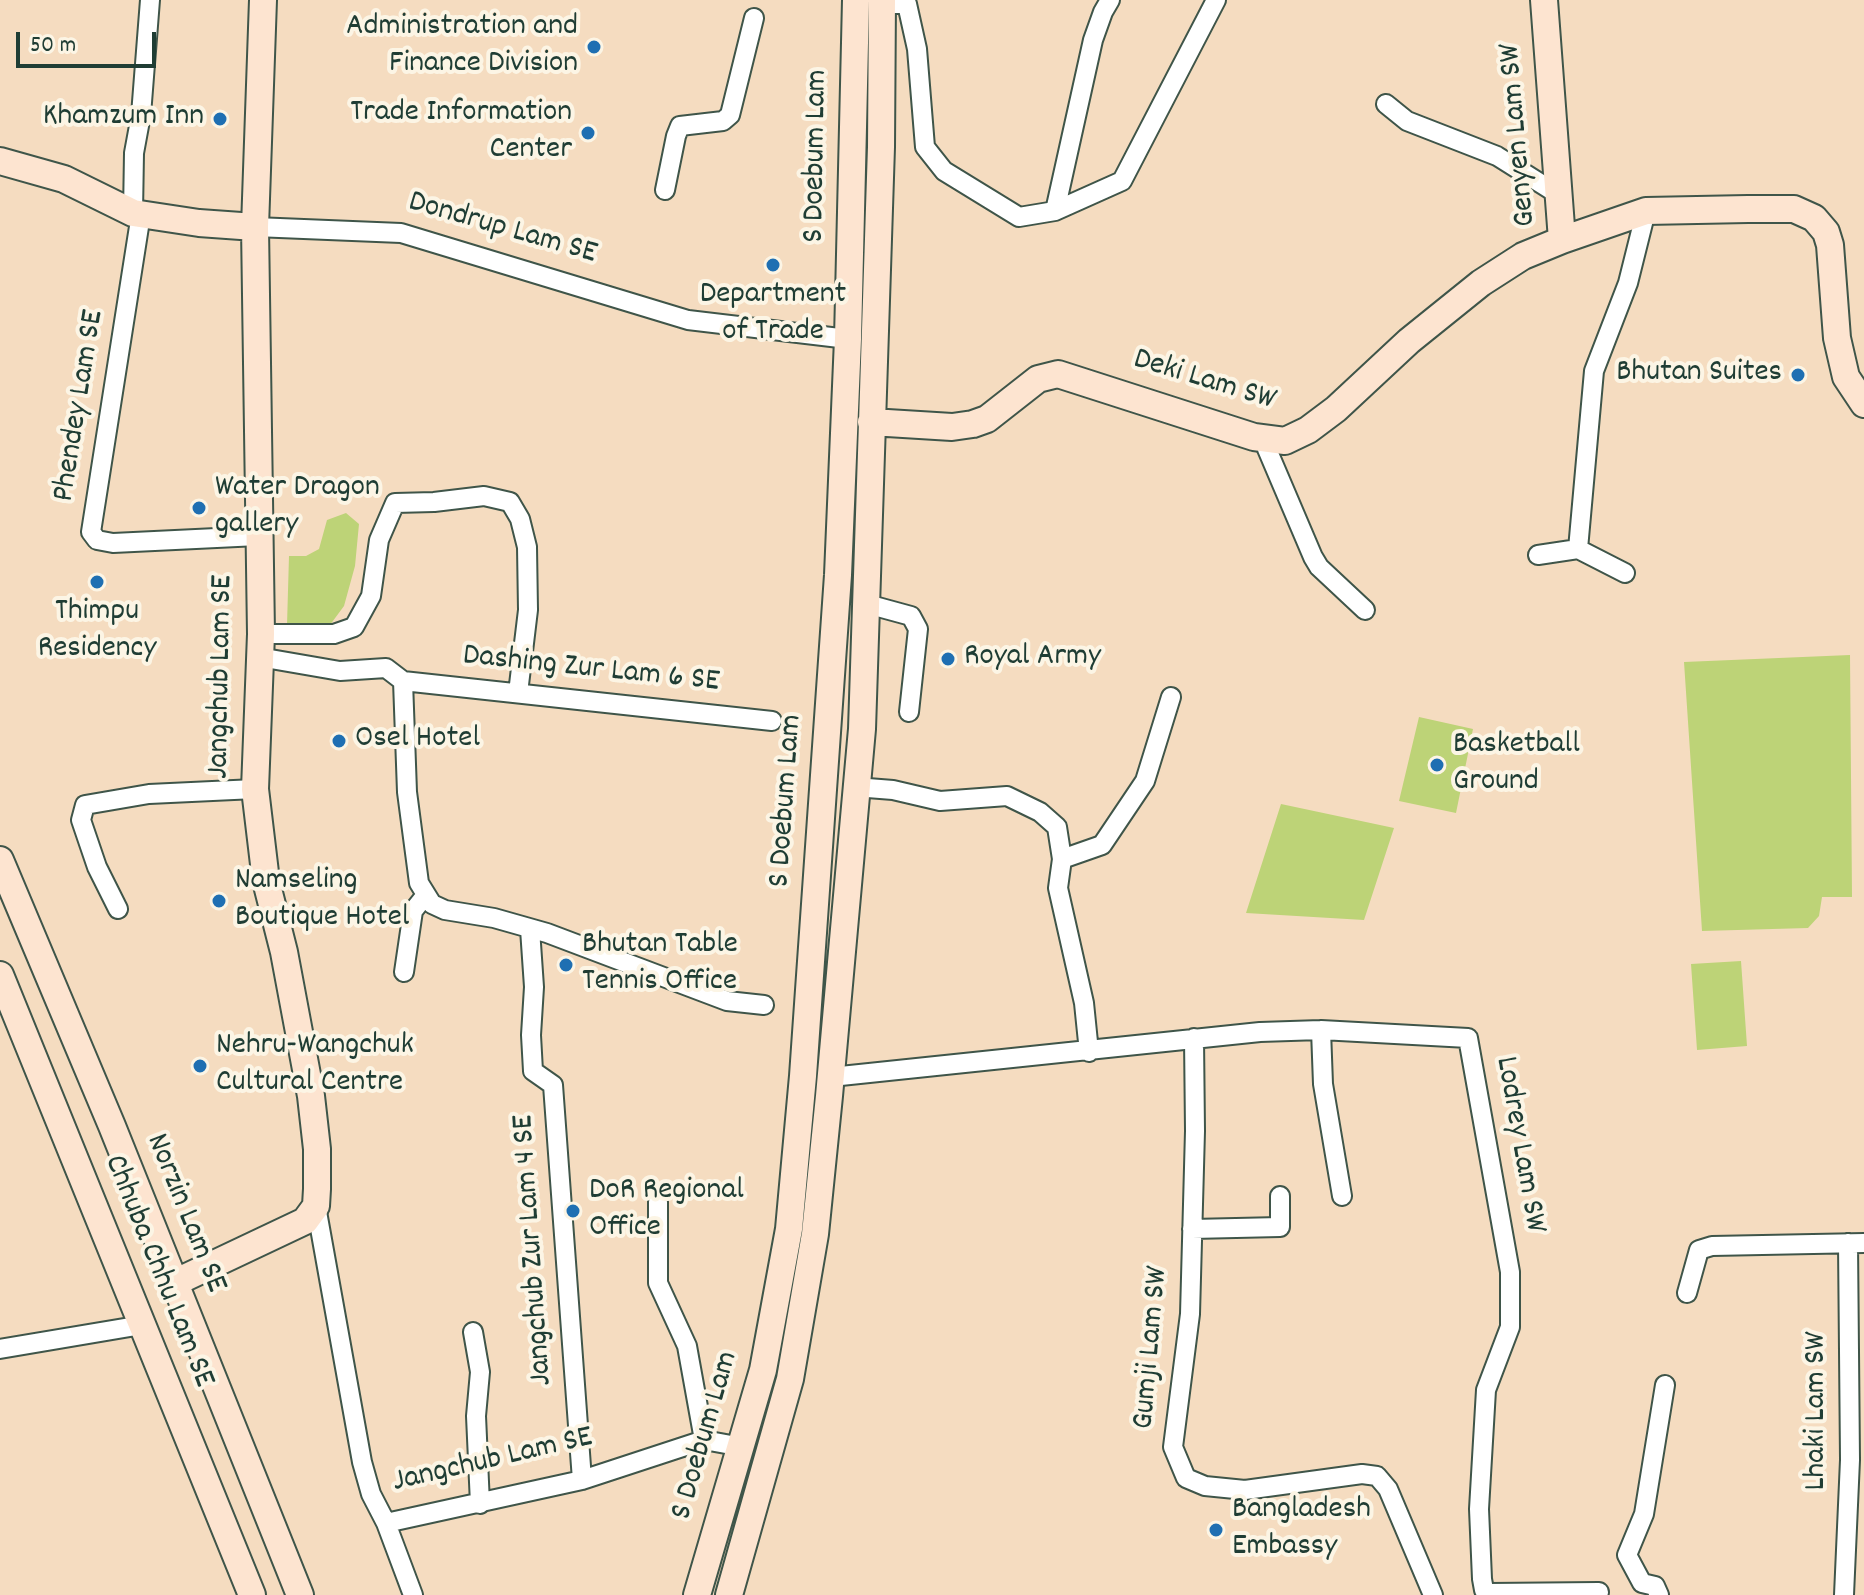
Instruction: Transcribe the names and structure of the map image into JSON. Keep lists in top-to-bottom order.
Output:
{
  "streets": {
    "main road": [
      "Genyen Lam SW",
      "S Doebum Lam",
      "Dondrup Lam SE",
      "Deki Lam SW",
      "Jangchub Lam SE",
      "Norzin Lam SE",
      "Chhuba Chhu Lam SE"
    ],
    "street": [
      "Phendey Lam SE",
      "Dashing Zur Lam 6 SE",
      "Lodrey Lam SW",
      "Jangchub Zur Lam 4 SE",
      "Gumji Lam SW",
      "Lhaki Lam SW"
    ]
  },
  "crossings": [
    ["Genyen Lam SW", "Deki Lam SW"],
    ["S Doebum Lam", "Dondrup Lam SE"],
    ["S Doebum Lam", "Deki Lam SW"],
    ["S Doebum Lam", "Jangchub Lam SE"],
    ["S Doebum Lam", "Lodrey Lam SW"],
    ["Dondrup Lam SE", "Phendey Lam SE"],
    ["Dondrup Lam SE", "Jangchub Lam SE"],
    ["Phendey Lam SE", "Jangchub Lam SE"],
    ["Dashing Zur Lam 6 SE", "Jangchub Lam SE"],
    ["Jangchub Lam SE", "Jangchub Zur Lam 4 SE"],
    ["Lodrey Lam SW", "Gumji Lam SW"]
  ],
  "places": [
    "Administration and Finance Division",
    "Khamzum Inn",
    "Trade Information Center",
    "Department of Trade",
    "Bhutan Suites",
    "Water Dragon gallery",
    "Thimpu Residency",
    "Royal Army",
    "Osel Hotel",
    "Basketball Ground",
    "Namseling Boutique Hotel",
    "Bhutan Table Tennis Office",
    "Nehru-Wangchuk Cultural Centre",
    "DoR Regional Office",
    "Bangladesh Embassy"
  ],
  "scale_bar": "50 m"
}
